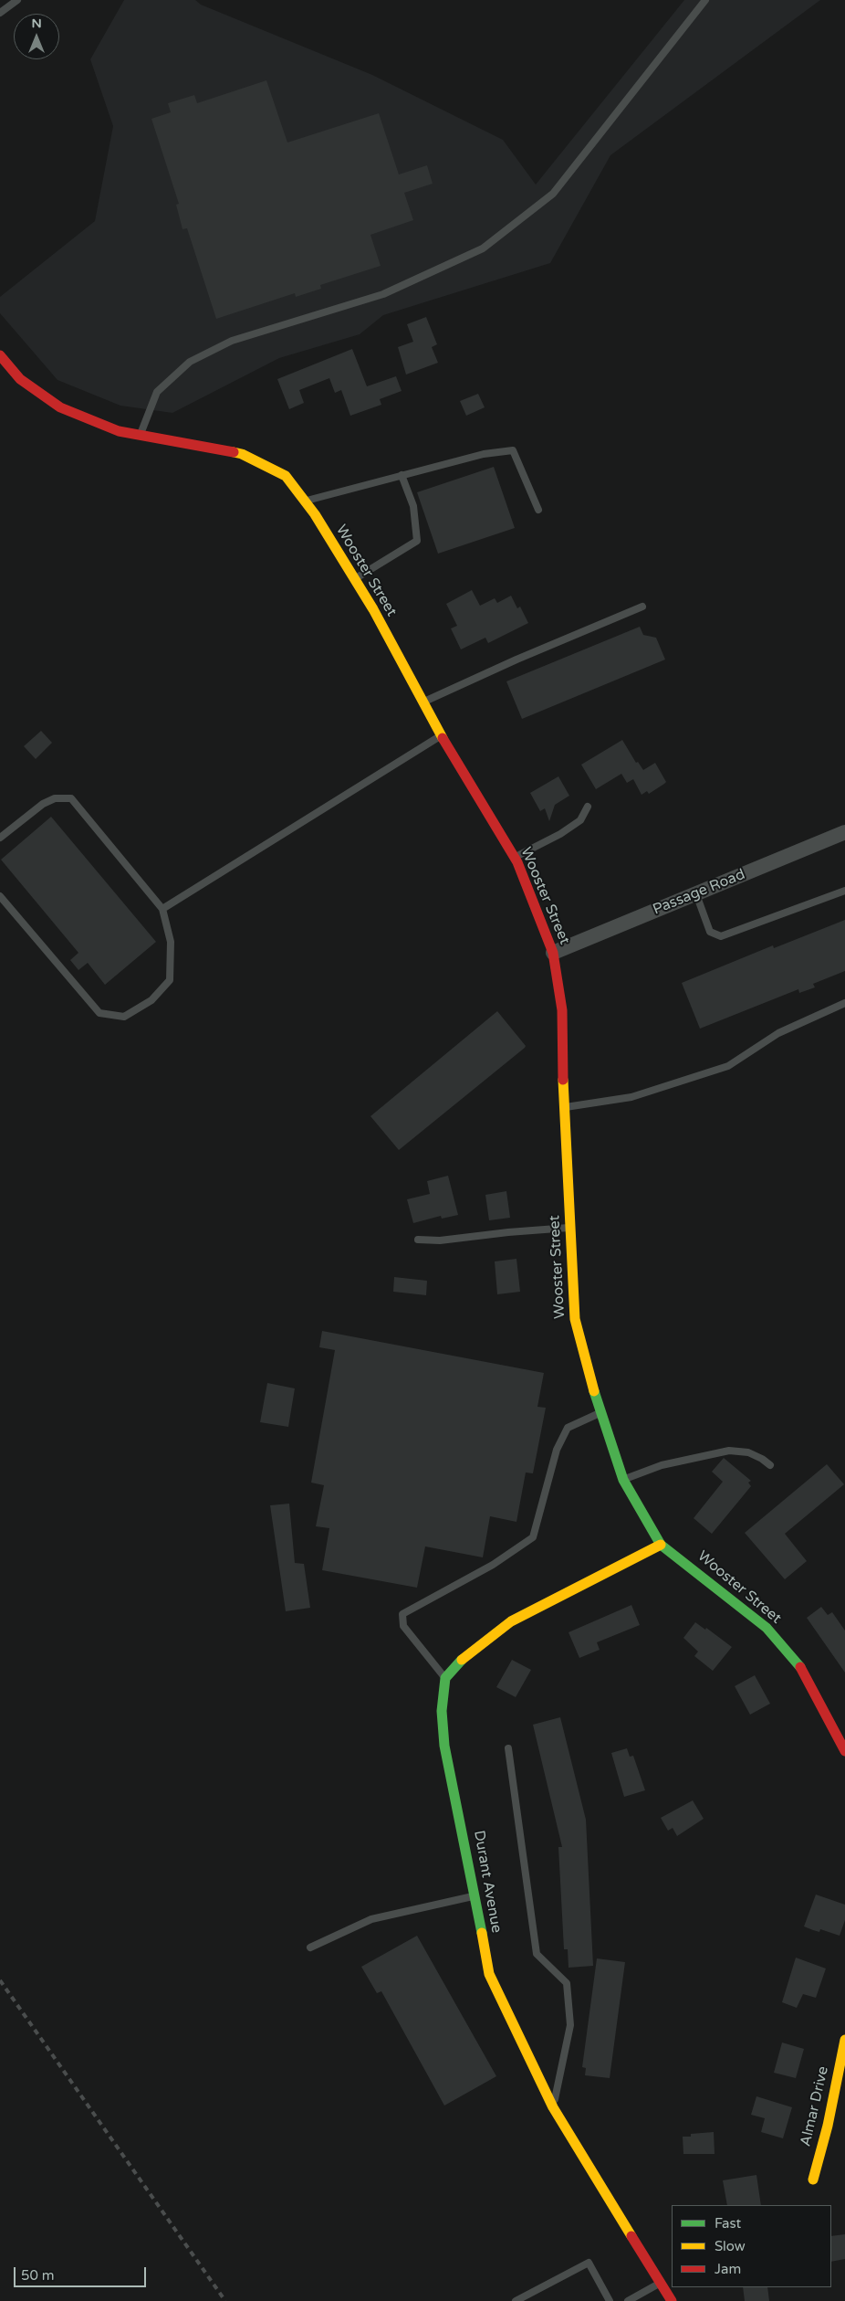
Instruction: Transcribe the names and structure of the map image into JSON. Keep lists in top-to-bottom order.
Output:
{
  "streets": {
    "street": [
      "Wooster Street",
      "Passage Road",
      "Durant Avenue",
      "Almar Drive"
    ]
  },
  "crossings": [
    ["Wooster Street", "Passage Road"]
  ],
  "legend": ["Fast", "Slow", "Jam"],
  "scale_bar": "50 m",
  "north": "top"
}
